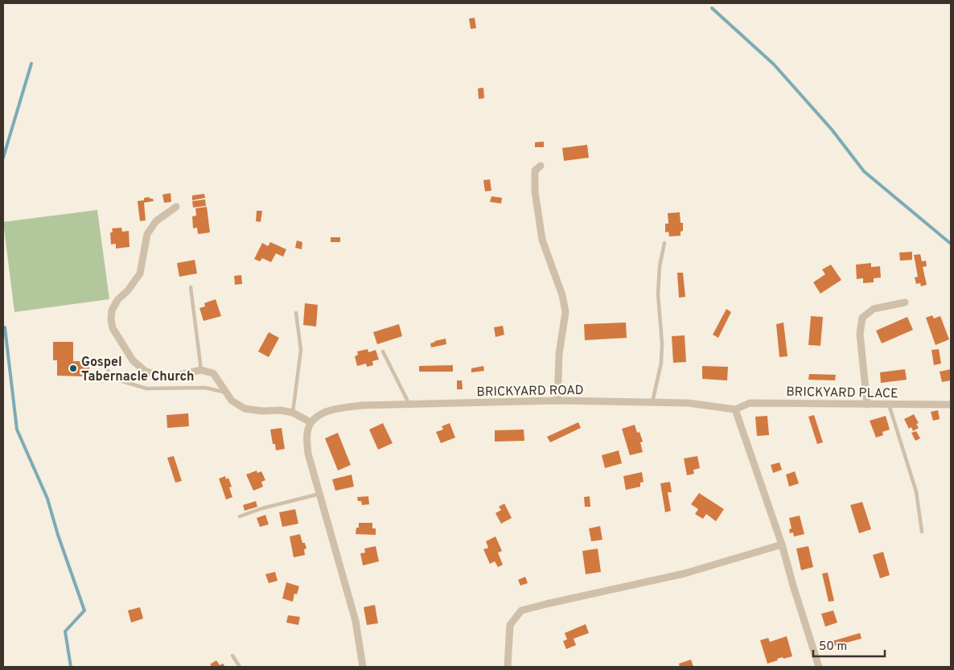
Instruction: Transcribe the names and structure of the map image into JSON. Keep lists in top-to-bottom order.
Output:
{
  "streets": {
    "street": ["BRICKYARD ROAD", "BRICKYARD PLACE"]
  },
  "crossings": [
    ["BRICKYARD ROAD", "BRICKYARD PLACE"]
  ],
  "places": ["Gospel Tabernacle Church"],
  "scale_bar": "50 m"
}
